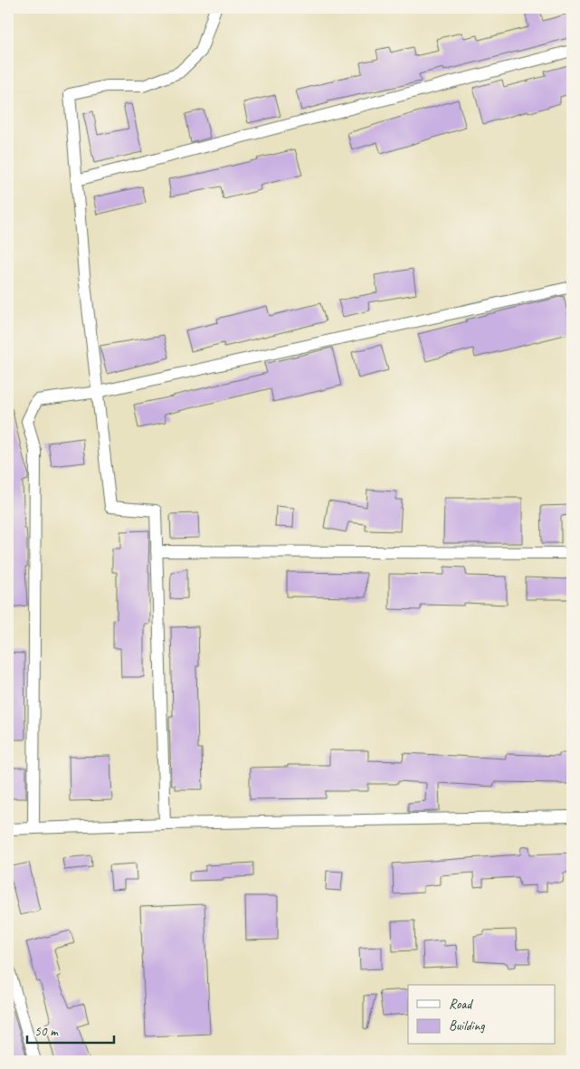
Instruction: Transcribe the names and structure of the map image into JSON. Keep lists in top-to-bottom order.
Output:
{
  "legend": ["Road", "Building"],
  "scale_bar": "50 m"
}
